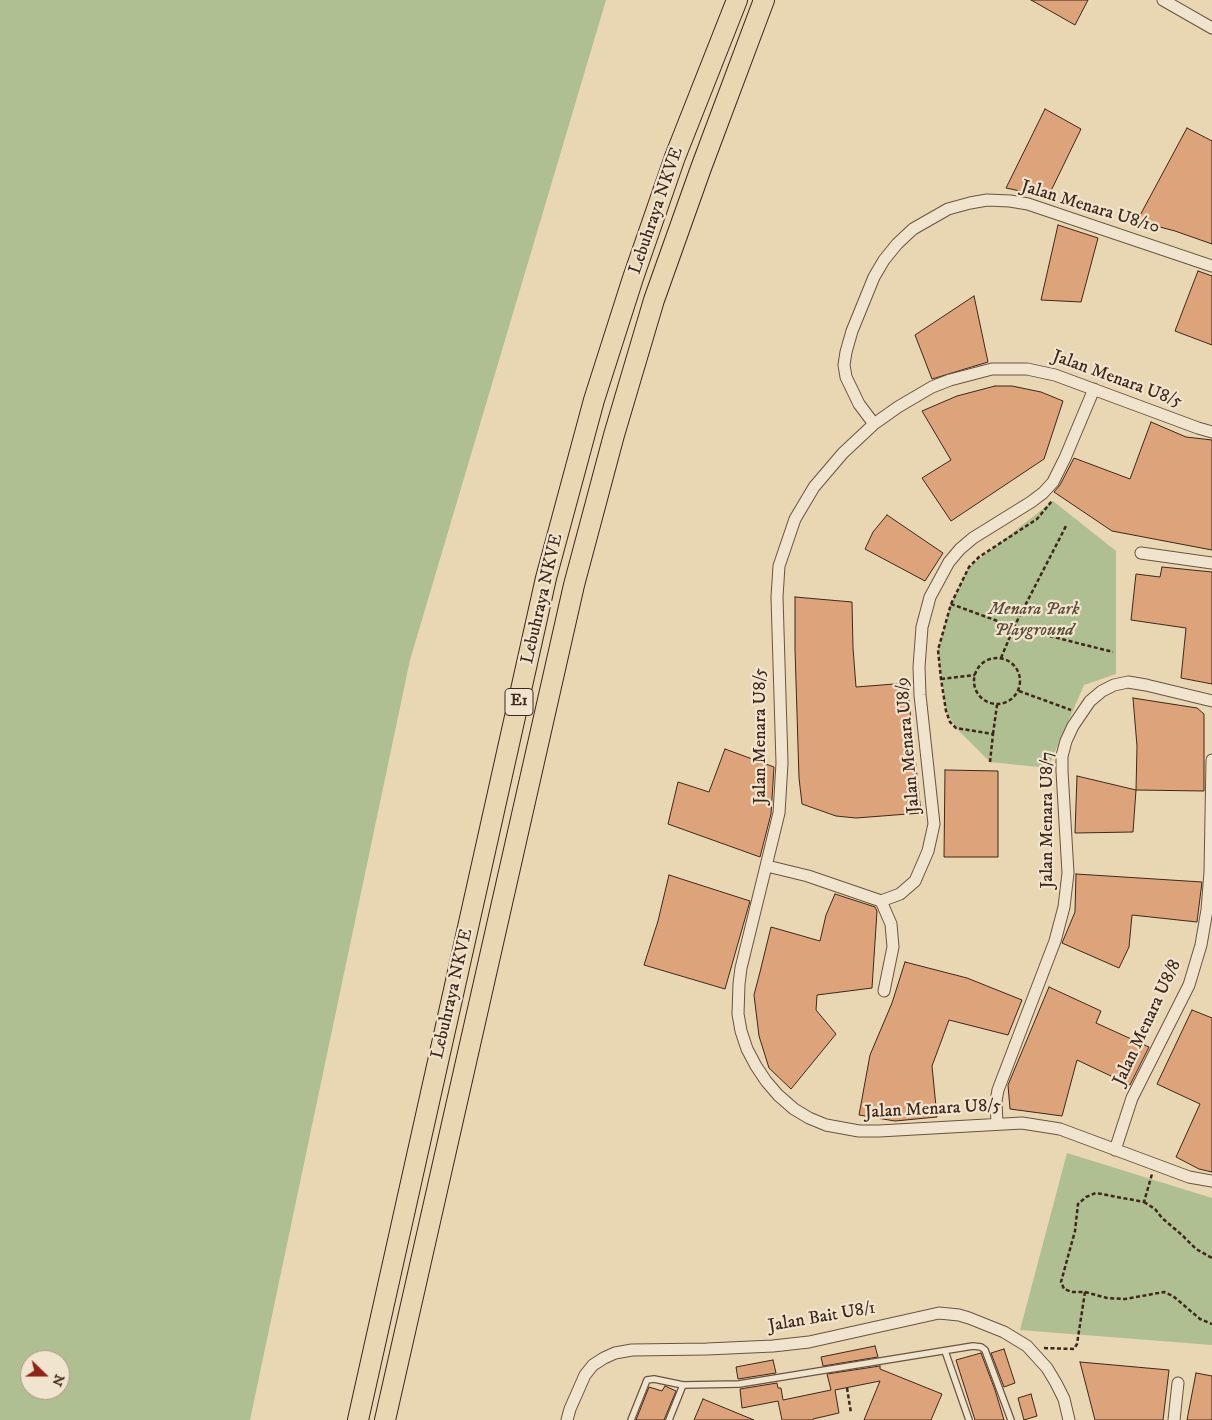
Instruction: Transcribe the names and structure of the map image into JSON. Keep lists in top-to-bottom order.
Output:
{
  "streets": {
    "highway": ["Lebuhraya NKVE", "E1"],
    "street": [
      "Jalan Menara U8/10",
      "Jalan Menara U8/5",
      "Jalan Menara U8/9",
      "Jalan Menara U8/7",
      "Jalan Menara U8/8",
      "Jalan Bait U8/1"
    ]
  },
  "crossings": [
    ["Jalan Menara U8/10", "Jalan Menara U8/5"],
    ["Jalan Menara U8/5", "Jalan Menara U8/9"],
    ["Jalan Menara U8/5", "Jalan Menara U8/7"],
    ["Jalan Menara U8/5", "Jalan Menara U8/8"]
  ],
  "parks": ["Menara Park Playground"],
  "north": "right"
}
